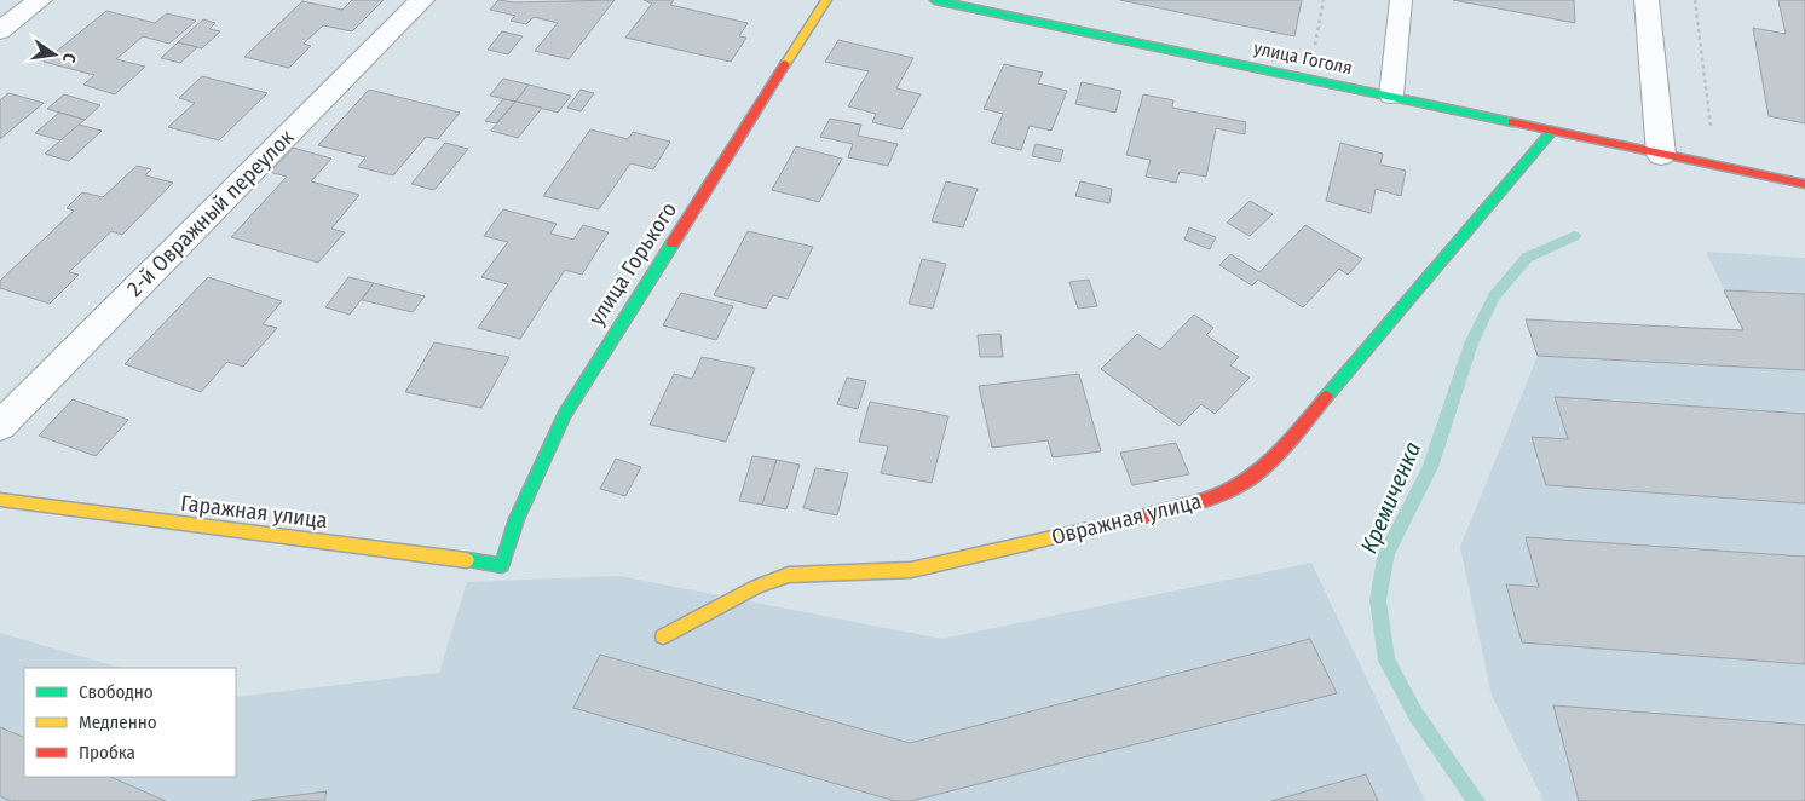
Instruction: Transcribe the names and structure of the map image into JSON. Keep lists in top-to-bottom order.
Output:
{
  "streets": {
    "street": [
      "улица Гоголя",
      "2-й Овражный переулок",
      "улица Горького",
      "Гаражная улица",
      "Овражная улица"
    ]
  },
  "crossings": [
    ["улица Гоголя", "Овражная улица"],
    ["улица Горького", "Гаражная улица"]
  ],
  "water": ["Кремиченка"],
  "legend": ["Свободно", "Медленно", "Пробка"],
  "north": "right"
}
